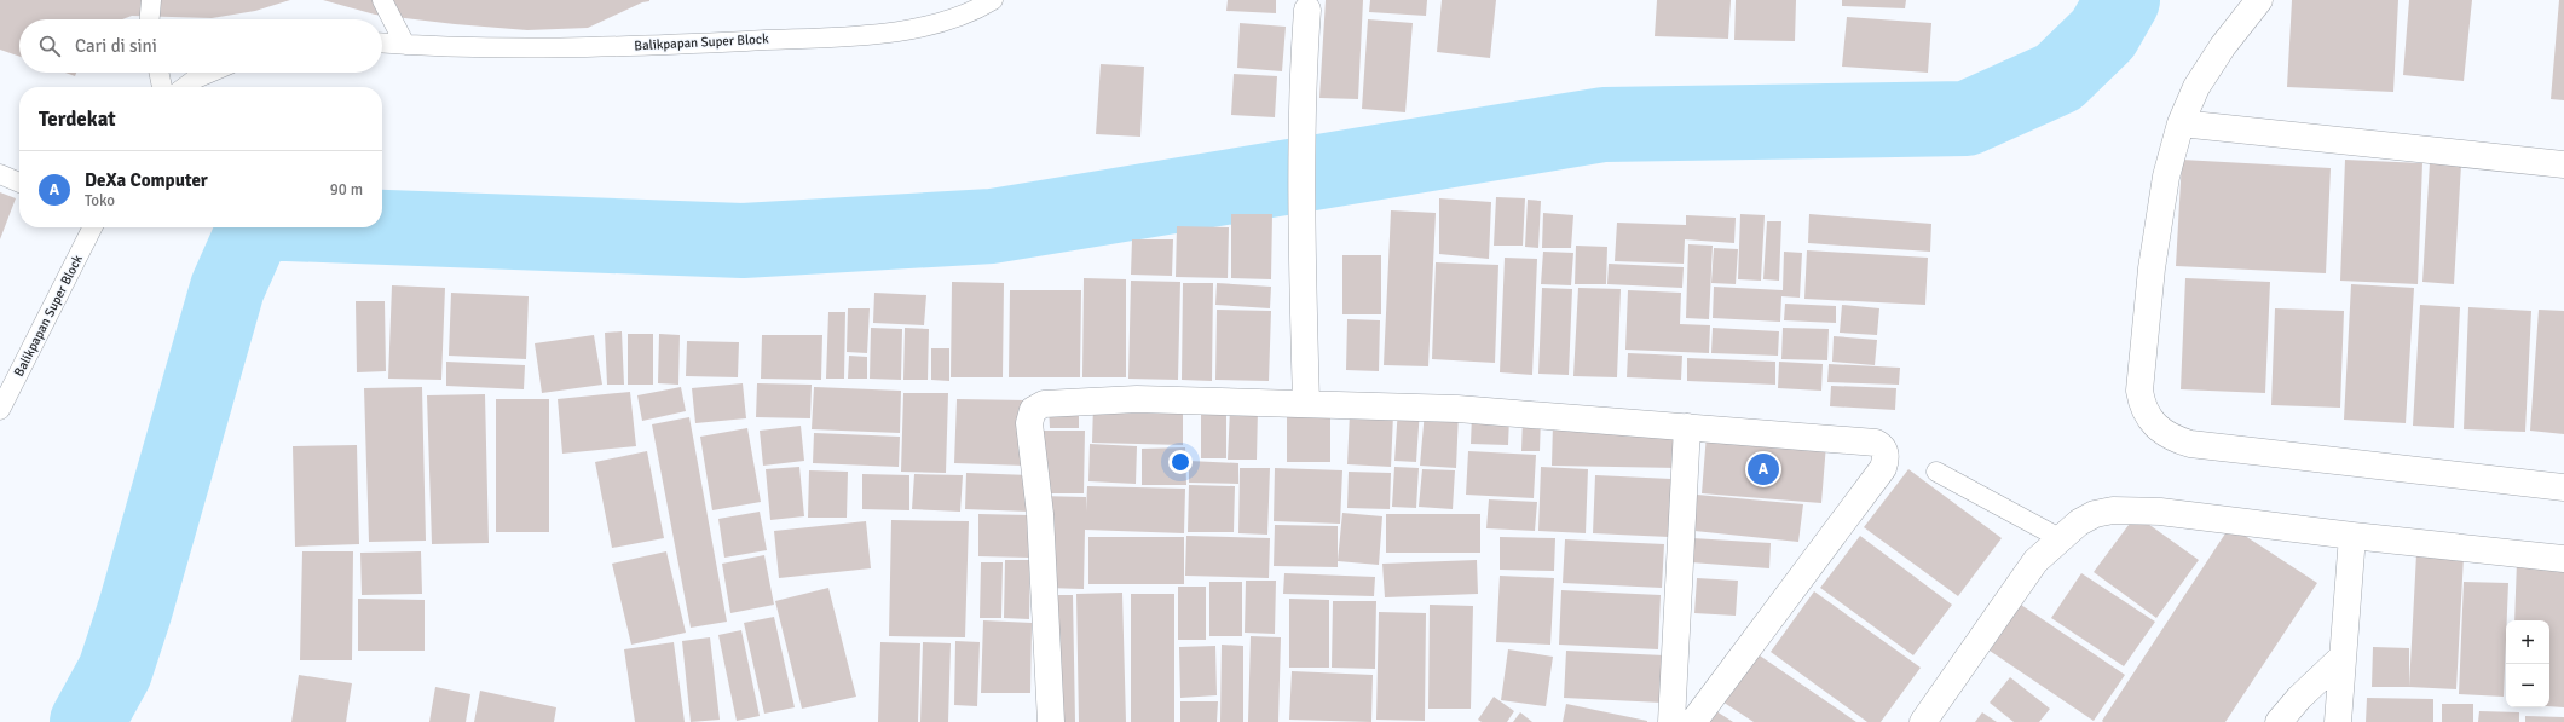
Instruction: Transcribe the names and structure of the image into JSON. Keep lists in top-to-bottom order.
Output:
{
  "streets": {
    "lane": ["Balikpapan Super Block"]
  },
  "page": {
    "search": "Cari di sini",
    "heading": "Terdekat",
    "list": [
      {
        "mark": "A",
        "name": "DeXa Computer",
        "note": "Toko",
        "value": "90 m"
      }
    ],
    "pins": "A",
    "map_buttons": ["+", "−"]
  }
}
